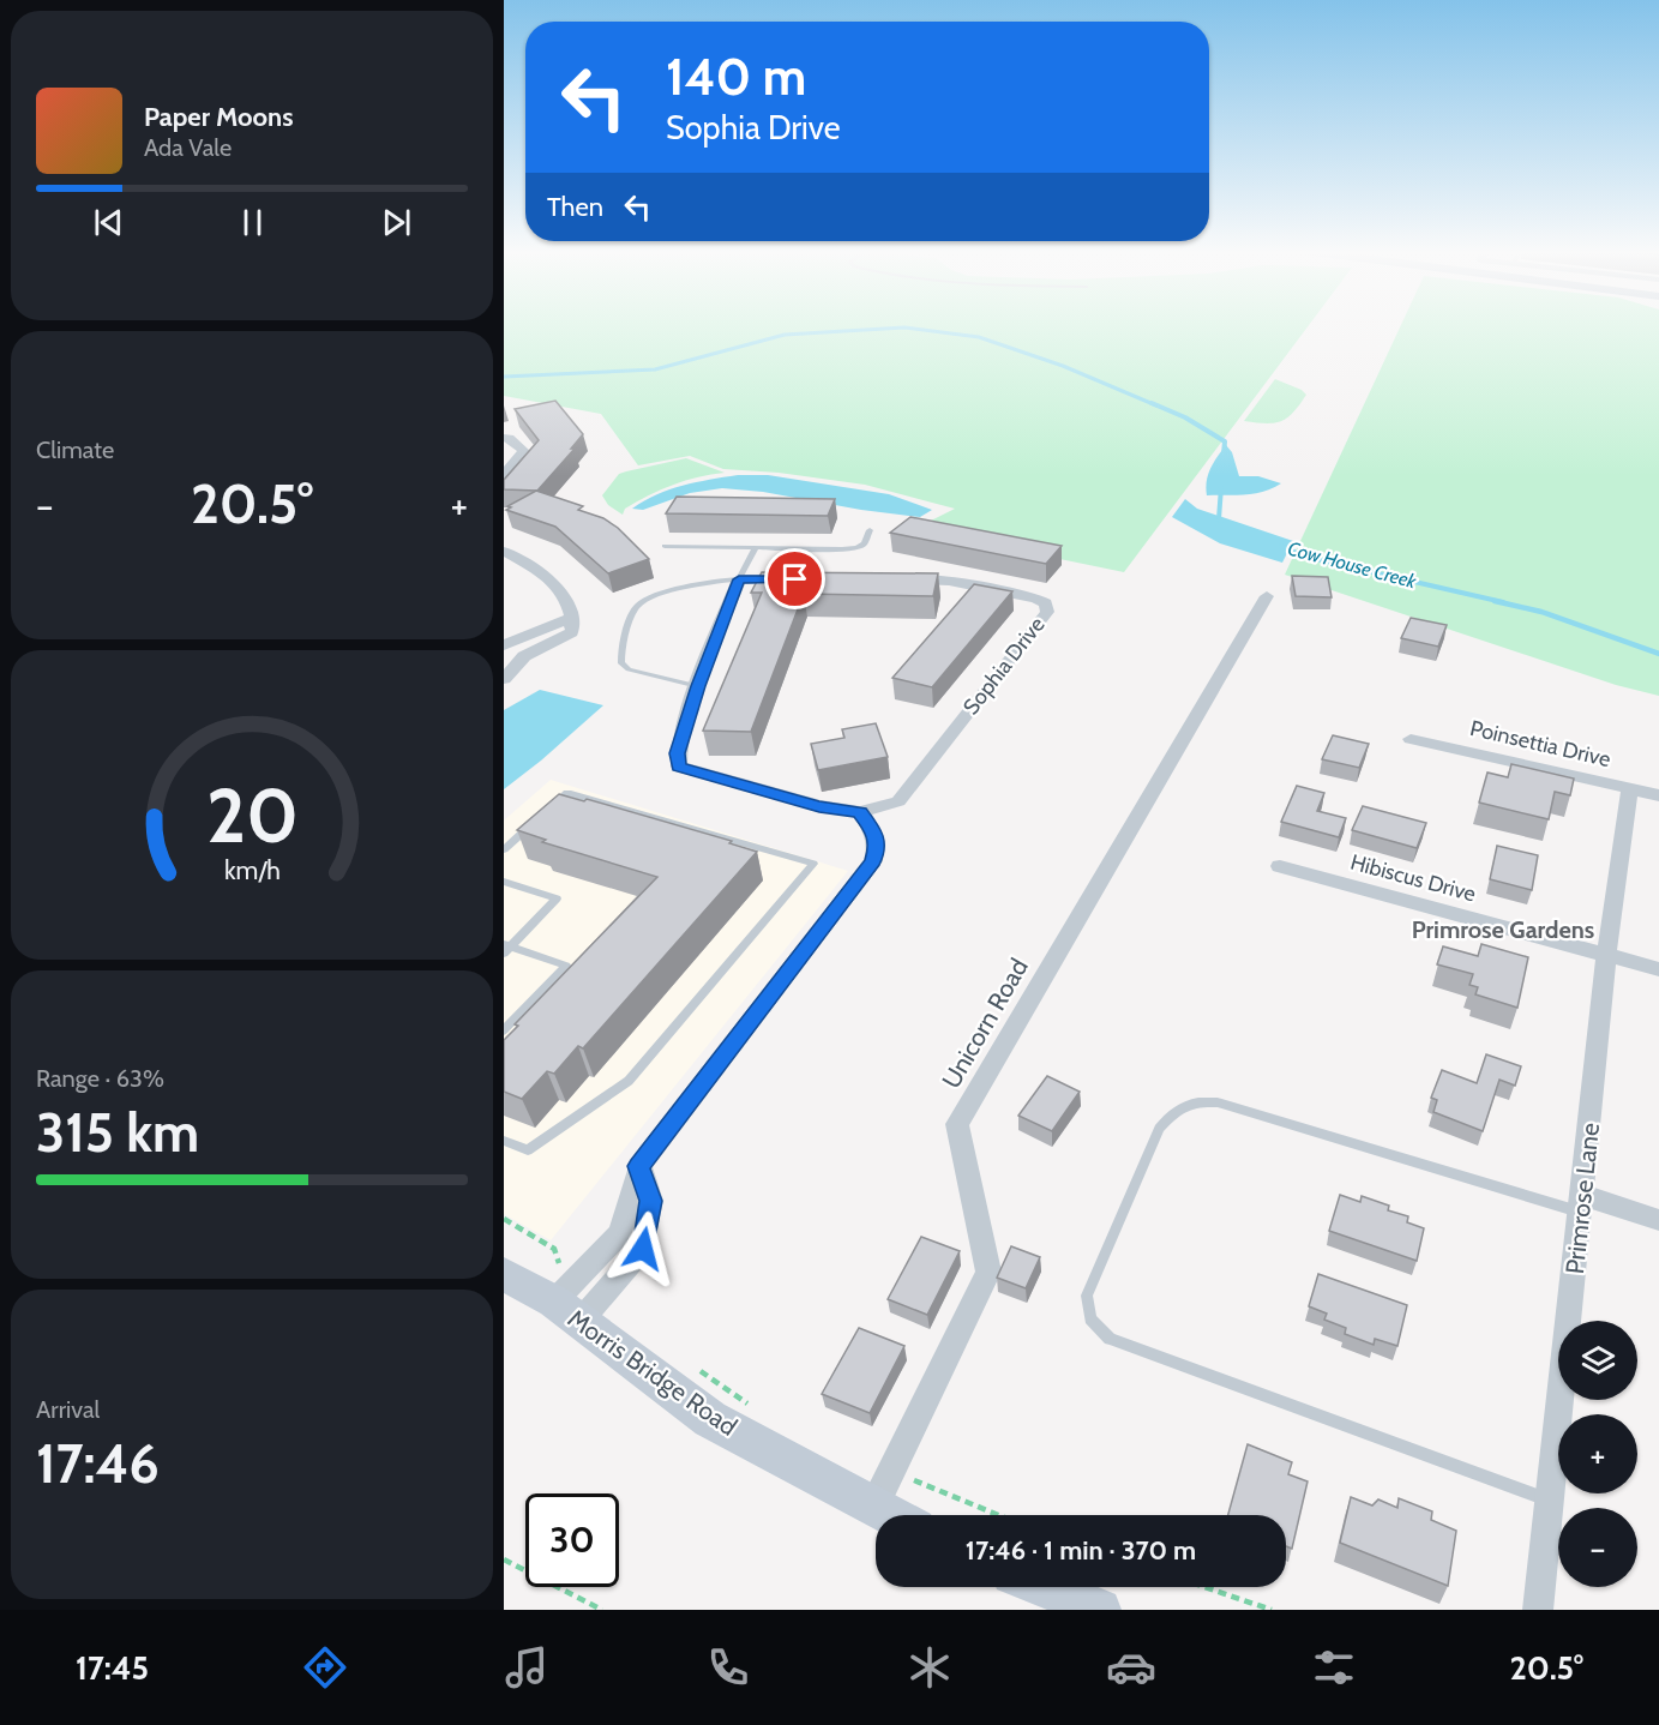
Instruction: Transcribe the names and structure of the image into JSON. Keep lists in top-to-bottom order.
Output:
{
  "streets": {
    "street": [
      "Sophia Drive",
      "Poinsettia Drive",
      "Hibiscus Drive",
      "Unicorn Road",
      "Primrose Lane",
      "Morris Bridge Road"
    ]
  },
  "crossings": [
    ["Poinsettia Drive", "Primrose Lane"],
    ["Hibiscus Drive", "Primrose Lane"],
    ["Unicorn Road", "Morris Bridge Road"]
  ],
  "districts": ["Primrose Gardens"],
  "water": ["Cow House Creek"],
  "page": {
    "turn": ["140 m", "Sophia Drive"],
    "song": ["Paper Moons", "Ada Vale"],
    "then": "Then",
    "tile": [
      "Climate",
      ["Range · 63%", "315 km"],
      ["Arrival", "17:46"]
    ],
    "heat": ["−", "20.5°", "+"],
    "map_buttons": ["+", "−"],
    "limit": "30",
    "trip": "17:46 · 1 min · 370 m",
    "tabs": ["17:45", "20.5°"],
    "gauge": ["20", "km/h"]
  }
}
